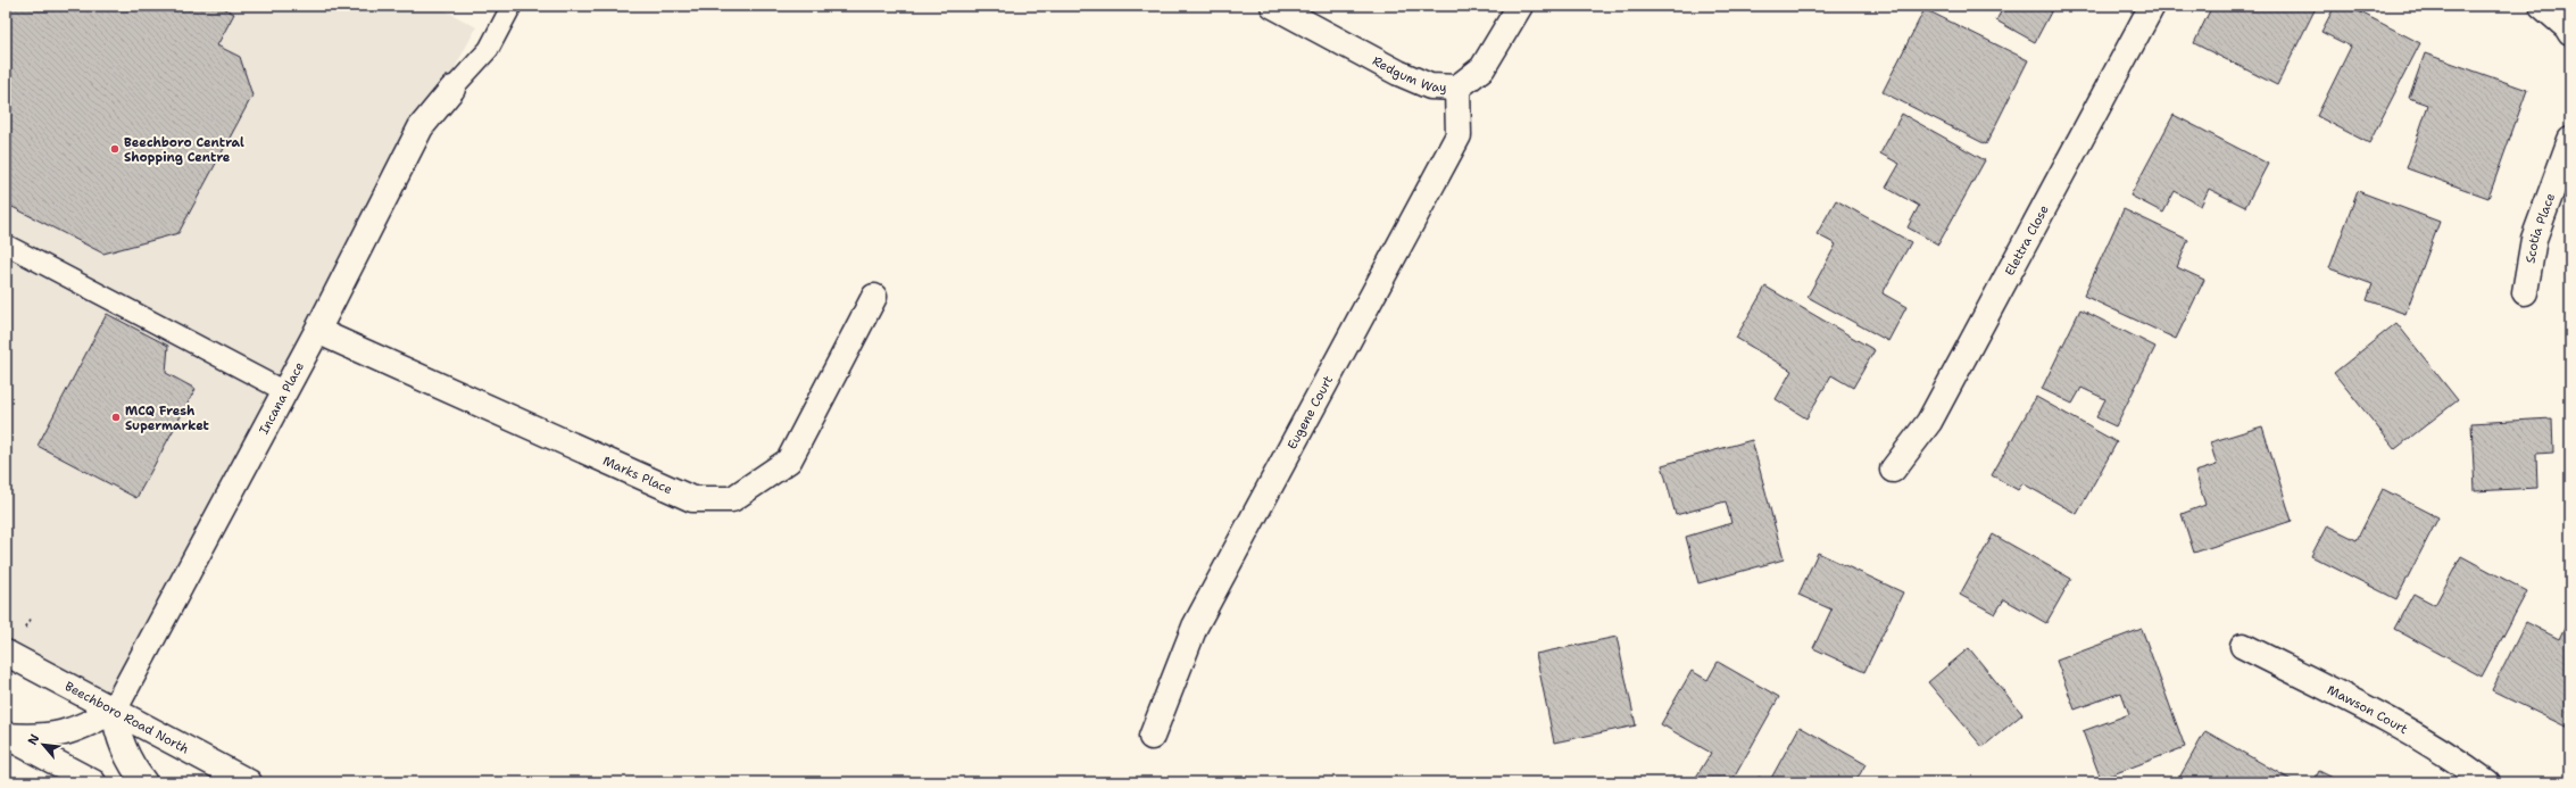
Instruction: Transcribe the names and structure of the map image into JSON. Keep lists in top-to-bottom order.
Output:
{
  "streets": {
    "street": [
      "Redgum Way",
      "Scotia Place",
      "Elettra Close",
      "Incana Place",
      "Eugene Court",
      "Marks Place",
      "Mawson Court",
      "Beechboro Road North"
    ]
  },
  "crossings": [
    ["Redgum Way", "Eugene Court"],
    ["Incana Place", "Marks Place"],
    ["Incana Place", "Beechboro Road North"]
  ],
  "places": ["Beechboro Central Shopping Centre", "MCQ Fresh Supermarket"],
  "north": "top left"
}
